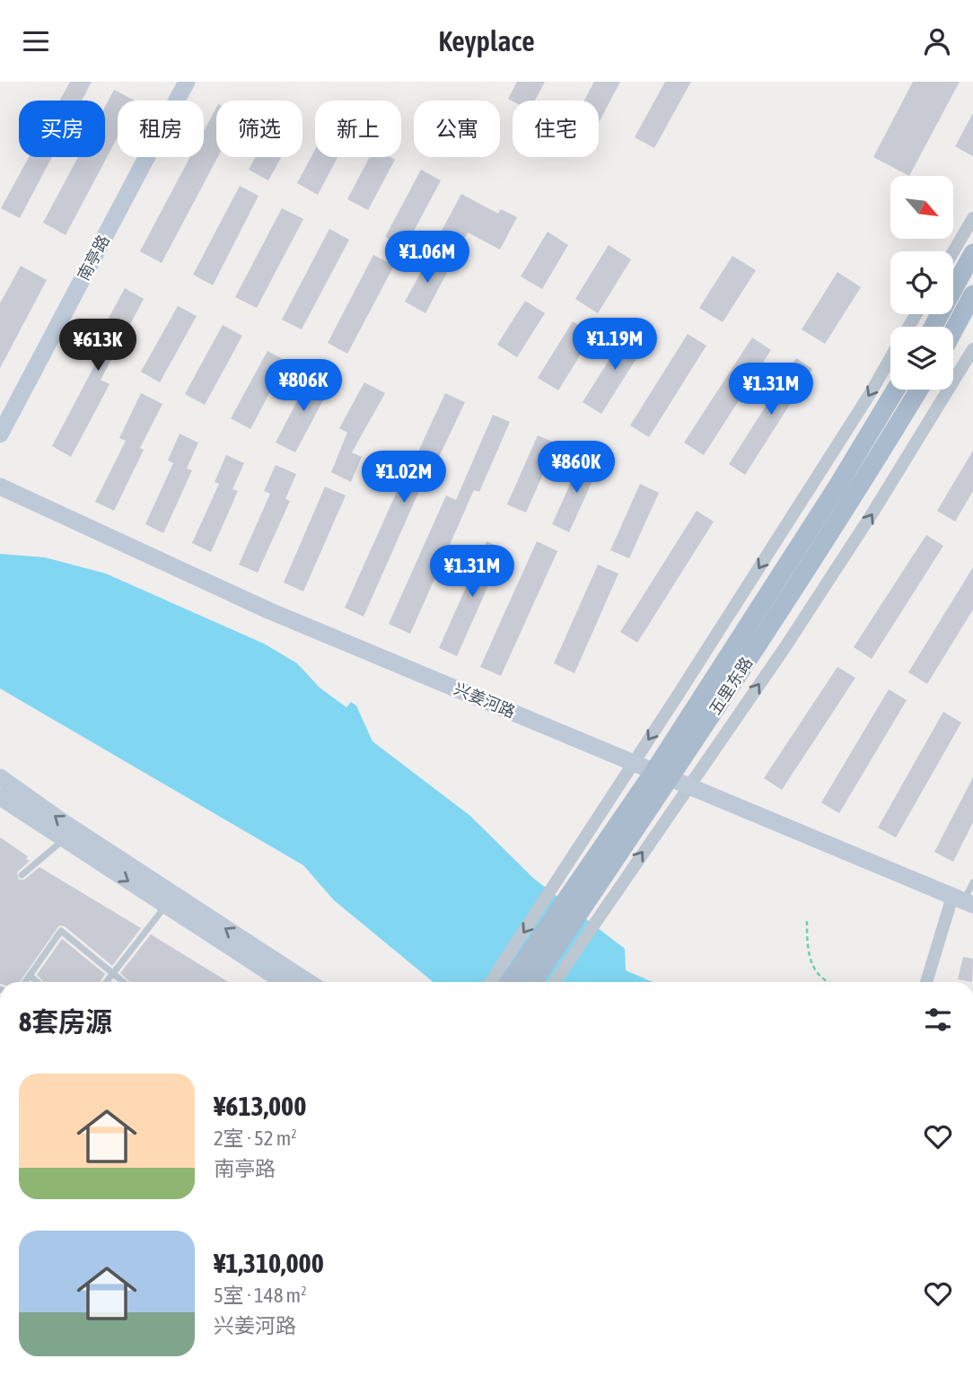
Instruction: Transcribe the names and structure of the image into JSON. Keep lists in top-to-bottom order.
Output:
{
  "streets": {
    "main road": ["五里东路"],
    "street": ["南亭路", "兴姜河路"]
  },
  "crossings": [
    ["五里东路", "兴姜河路"]
  ],
  "north": "bottom right",
  "page": {
    "header": "Keyplace",
    "chip": [
      "买房",
      "租房",
      "筛选",
      "新上",
      "公寓",
      "住宅"
    ],
    "price": [
      "¥1.06M",
      "¥1.19M",
      "¥613K",
      "¥806K",
      "¥1.31M",
      "¥860K",
      "¥1.02M",
      "¥1.31M"
    ],
    "heading": "8套房源",
    "list": [
      {
        "name": "¥613,000",
        "note": "2室 · 52 m² · 南亭路"
      },
      {
        "name": "¥1,310,000",
        "note": "5室 · 148 m² · 兴姜河路"
      }
    ]
  }
}
